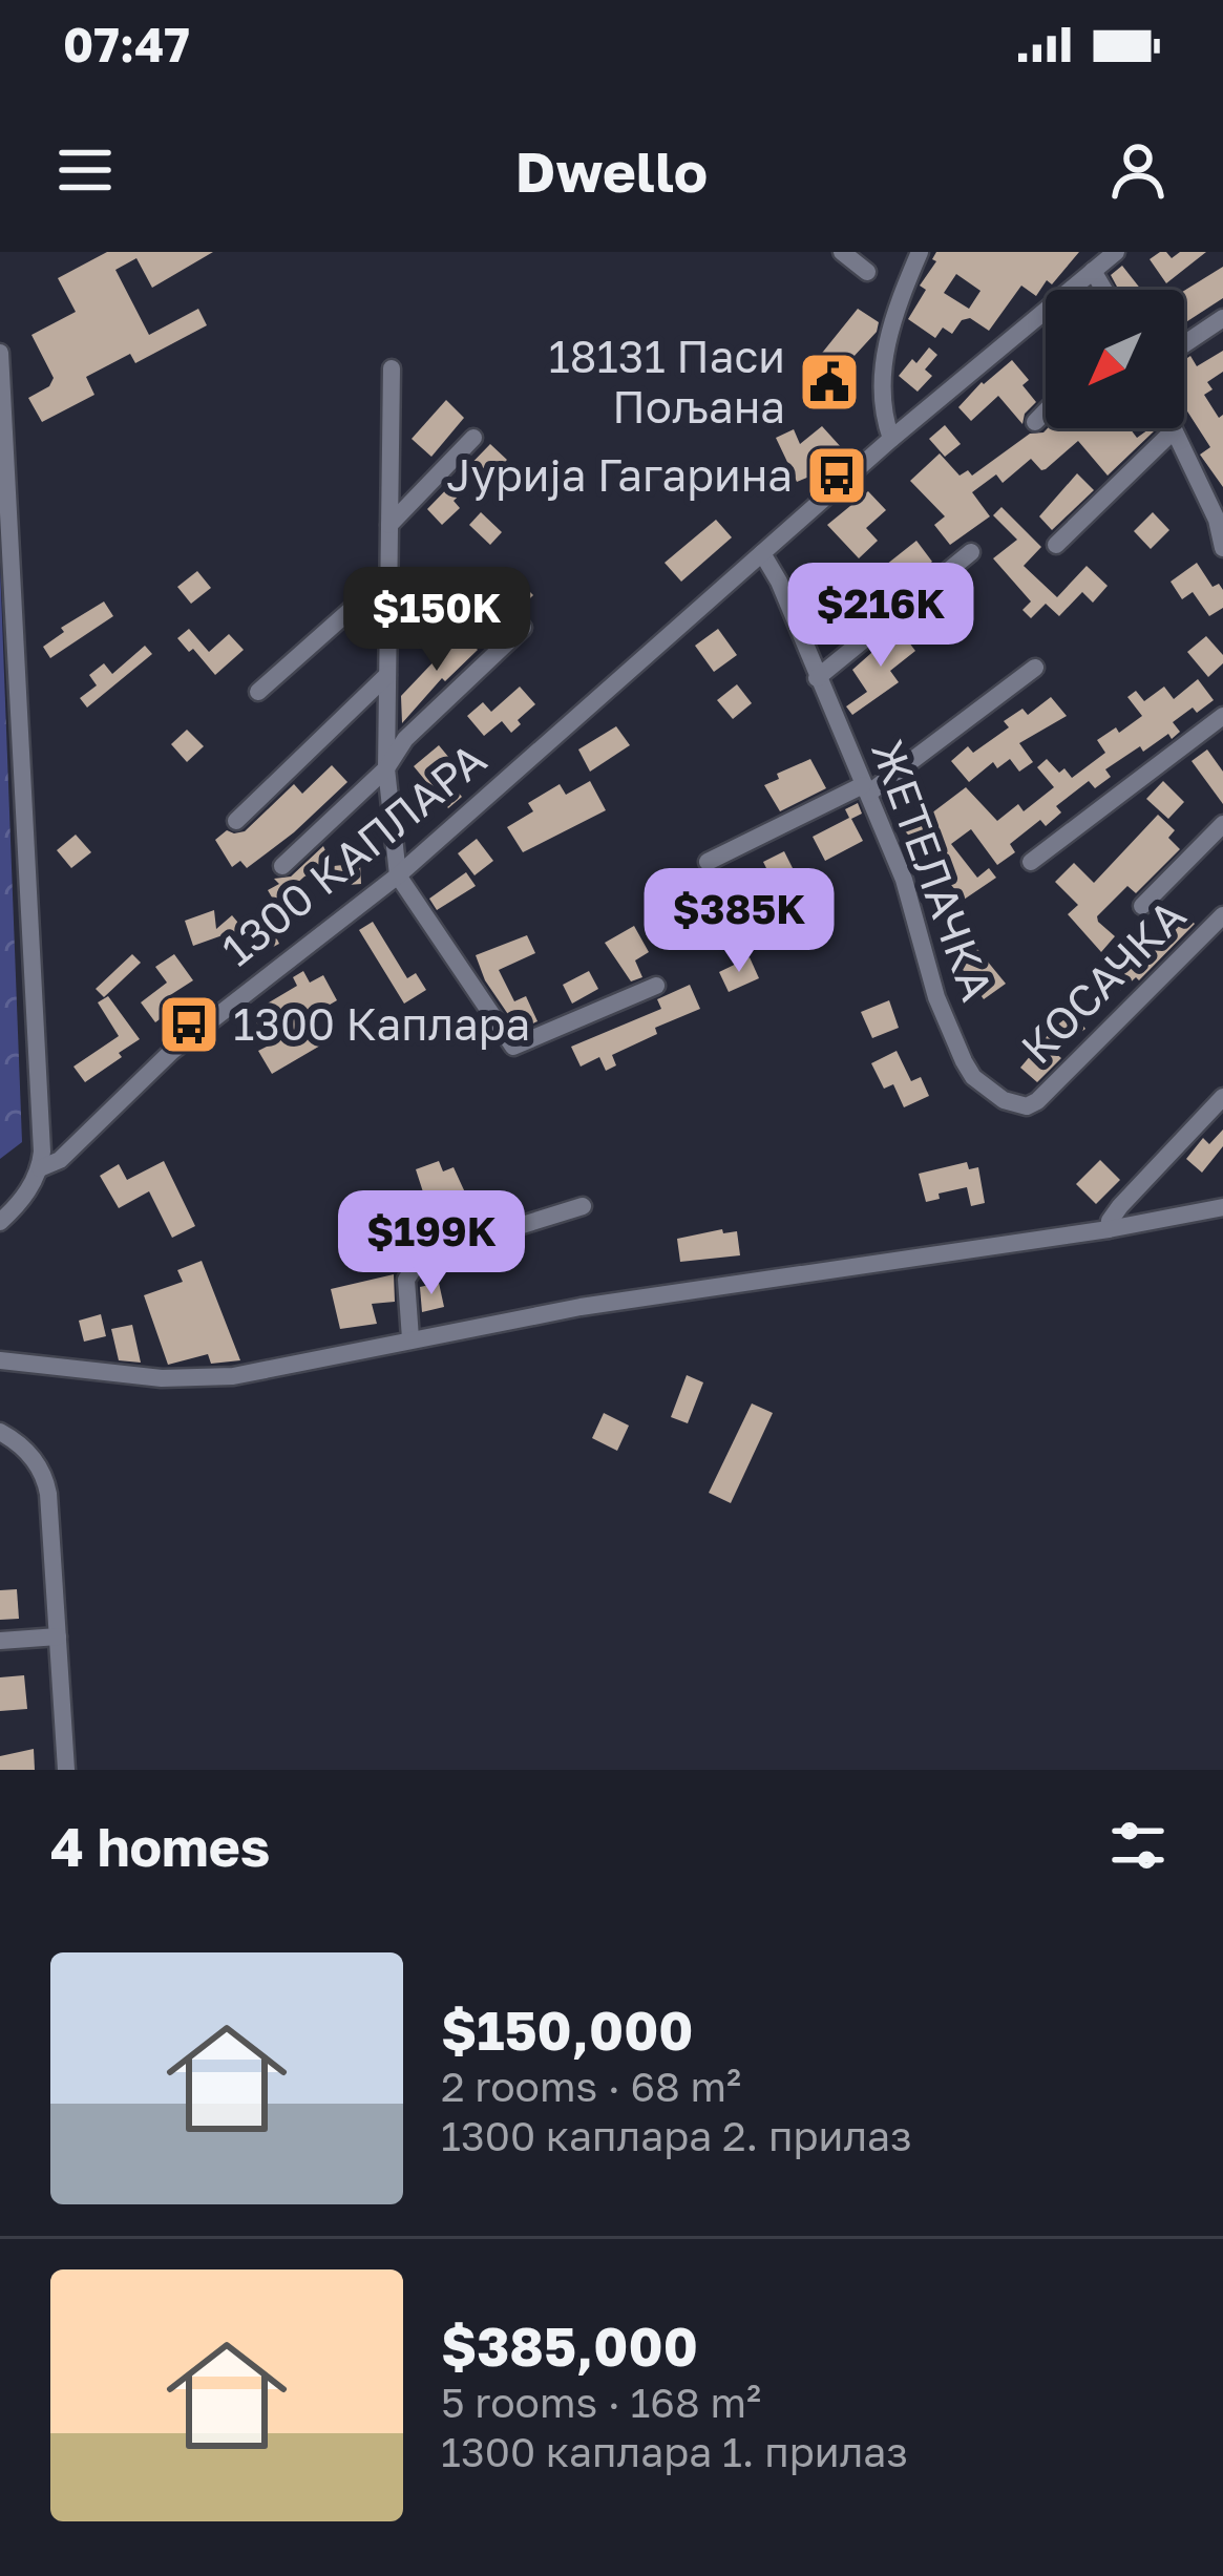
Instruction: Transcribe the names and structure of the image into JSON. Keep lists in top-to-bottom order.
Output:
{
  "streets": {
    "street": ["1300 КАПЛАРА", "ЖЕТЕЛАЧКА", "КОСАЧКА"]
  },
  "crossings": [
    ["1300 КАПЛАРА", "ЖЕТЕЛАЧКА"],
    ["ЖЕТЕЛАЧКА", "КОСАЧКА"]
  ],
  "places": {
    "public building": ["18131 Паси Пољана"],
    "bus stop": ["Јурија Гагарина", "1300 Каплара"]
  },
  "north": "bottom left",
  "page": {
    "status": "07:47",
    "header": "Dwello",
    "price": [
      "$216K",
      "$150K",
      "$385K",
      "$199K"
    ],
    "heading": "4 homes",
    "list": [
      {
        "name": "$150,000",
        "note": "2 rooms · 68 m² · 1300 каплара 2. прилаз"
      },
      {
        "name": "$385,000",
        "note": "5 rooms · 168 m² · 1300 каплара 1. прилаз"
      }
    ]
  }
}
